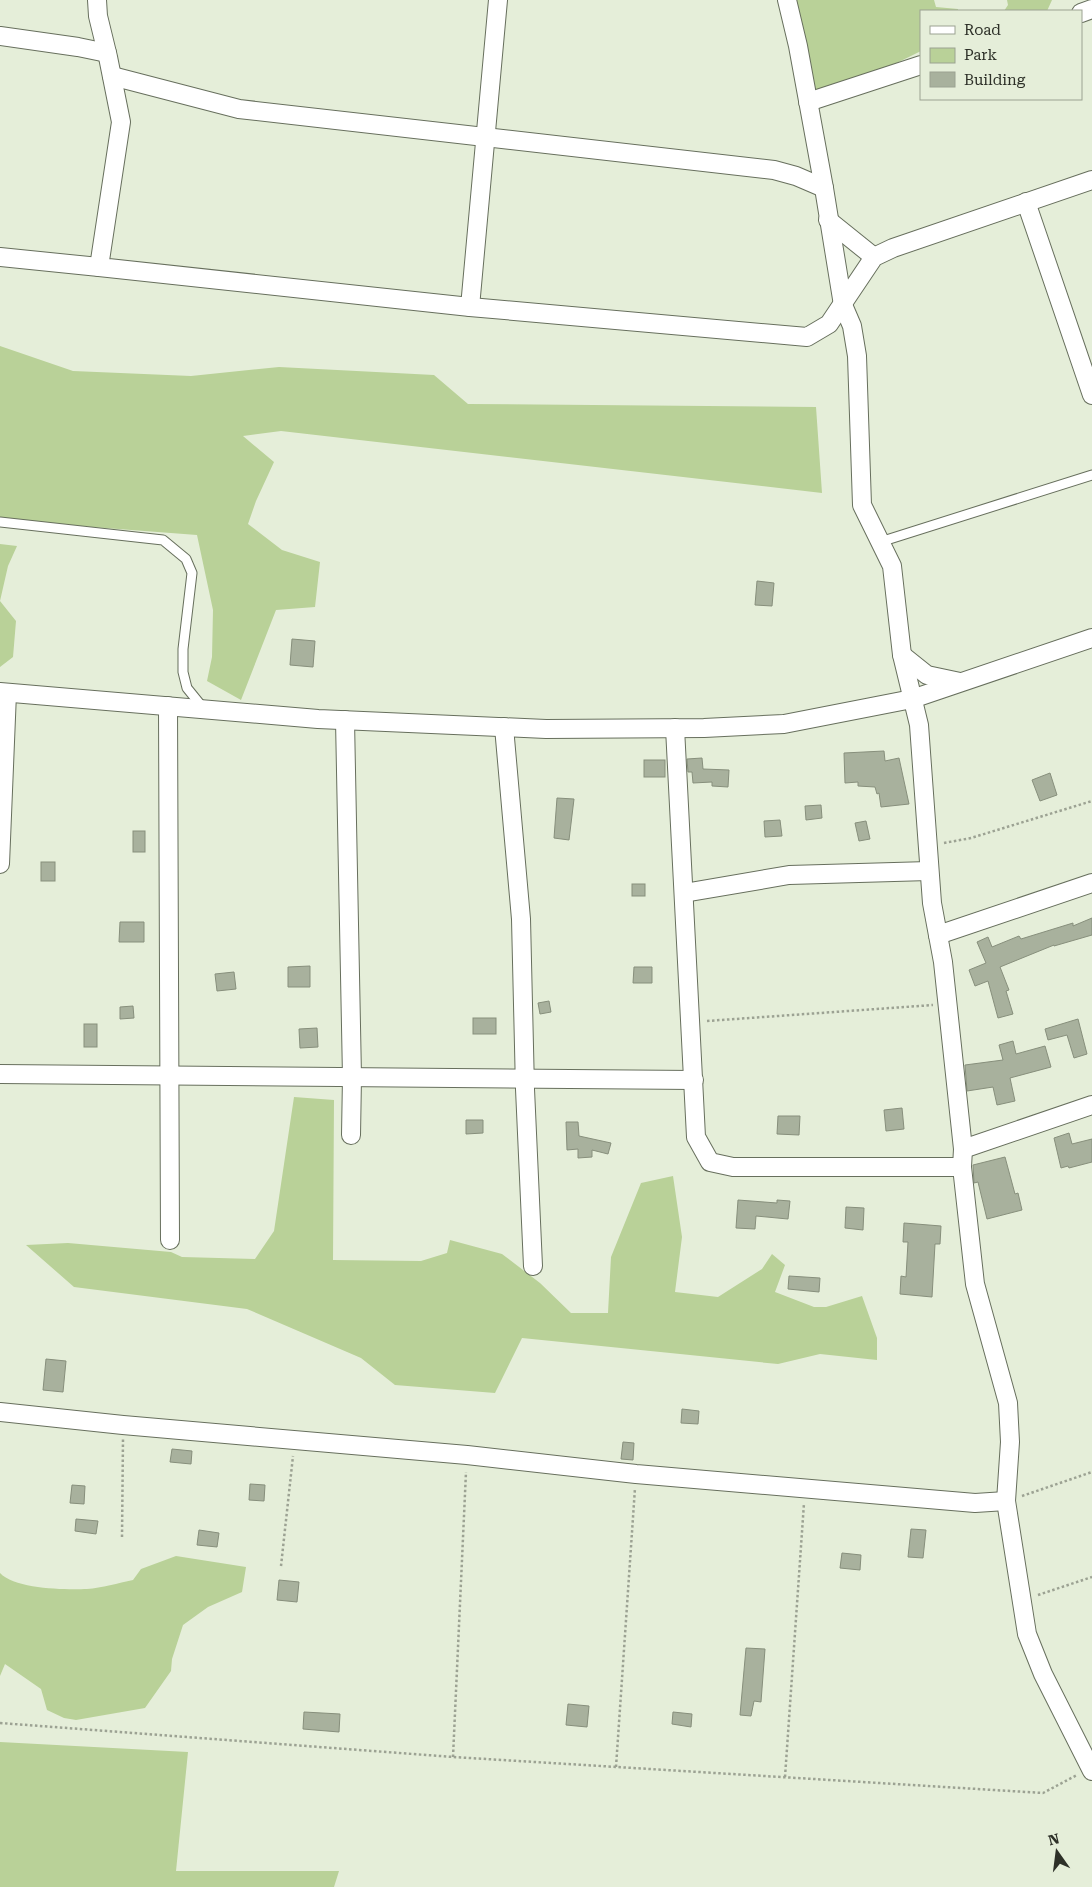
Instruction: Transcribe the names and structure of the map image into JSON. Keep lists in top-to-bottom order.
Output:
{
  "legend": ["Road", "Park", "Building"],
  "north": "top"
}
